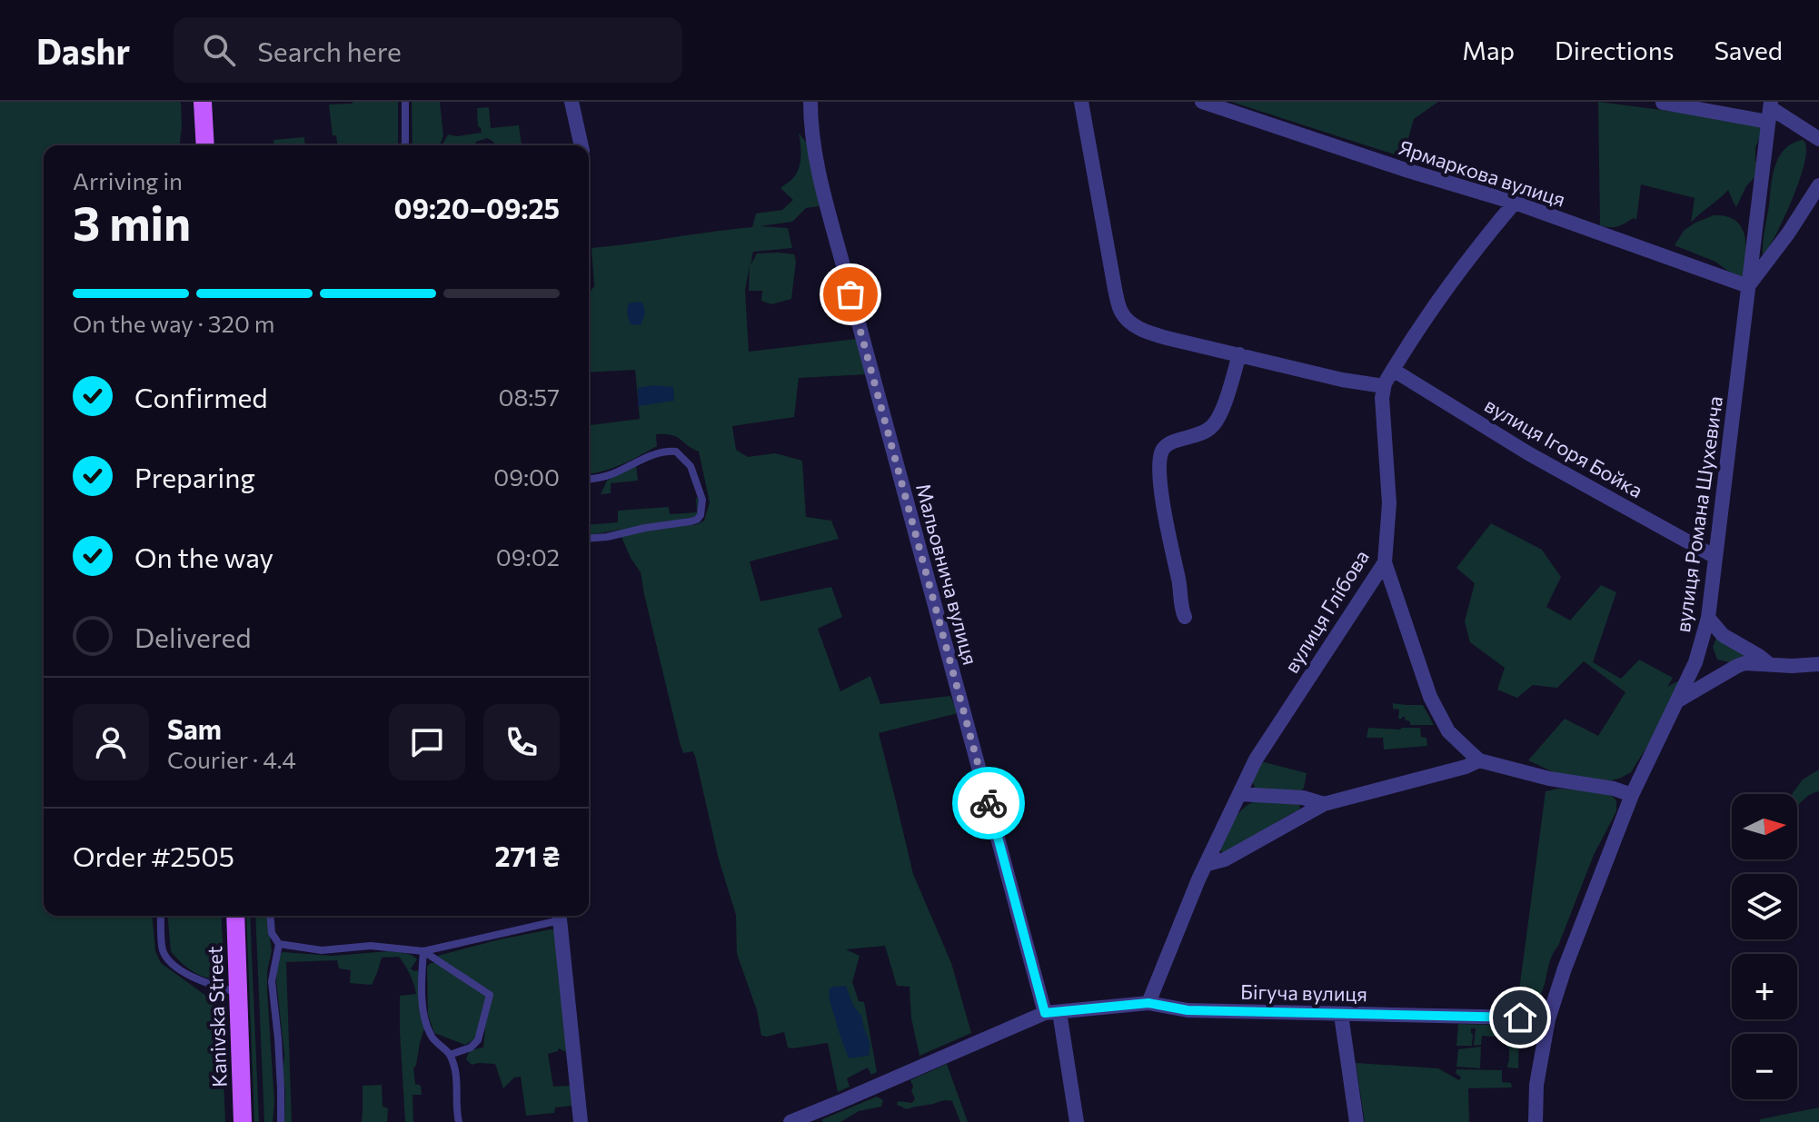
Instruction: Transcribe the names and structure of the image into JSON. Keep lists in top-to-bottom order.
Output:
{
  "streets": {
    "main road": ["Kanivska Street"],
    "street": [
      "Ярмаркова вулиця",
      "вулиця Ігоря Бойка",
      "вулиця Романа Шухевича",
      "Мальовнича вулиця",
      "вулиця Глібова",
      "Бігуча вулиця"
    ]
  },
  "crossings": [
    ["Ярмаркова вулиця", "вулиця Романа Шухевича"],
    ["Ярмаркова вулиця", "вулиця Глібова"],
    ["вулиця Ігоря Бойка", "вулиця Романа Шухевича"],
    ["вулиця Ігоря Бойка", "вулиця Глібова"],
    ["вулиця Романа Шухевича", "Бігуча вулиця"],
    ["Мальовнича вулиця", "Бігуча вулиця"],
    ["вулиця Глібова", "Бігуча вулиця"]
  ],
  "north": "right",
  "page": {
    "header": "Dashr",
    "search": "Search here",
    "nav": ["Map", "Directions", "Saved"],
    "heading": ["3 min", "Arriving in", "09:20–09:25"],
    "panel": [
      "Sam",
      "Courier · 4.4",
      "Order #2505",
      "271 ₴"
    ],
    "bar": "On the way · 320 m",
    "list": [
      ["Confirmed", "08:57"],
      ["Preparing", "09:00"],
      ["On the way", "09:02"],
      "Delivered"
    ],
    "map_buttons": ["+", "−"]
  }
}
